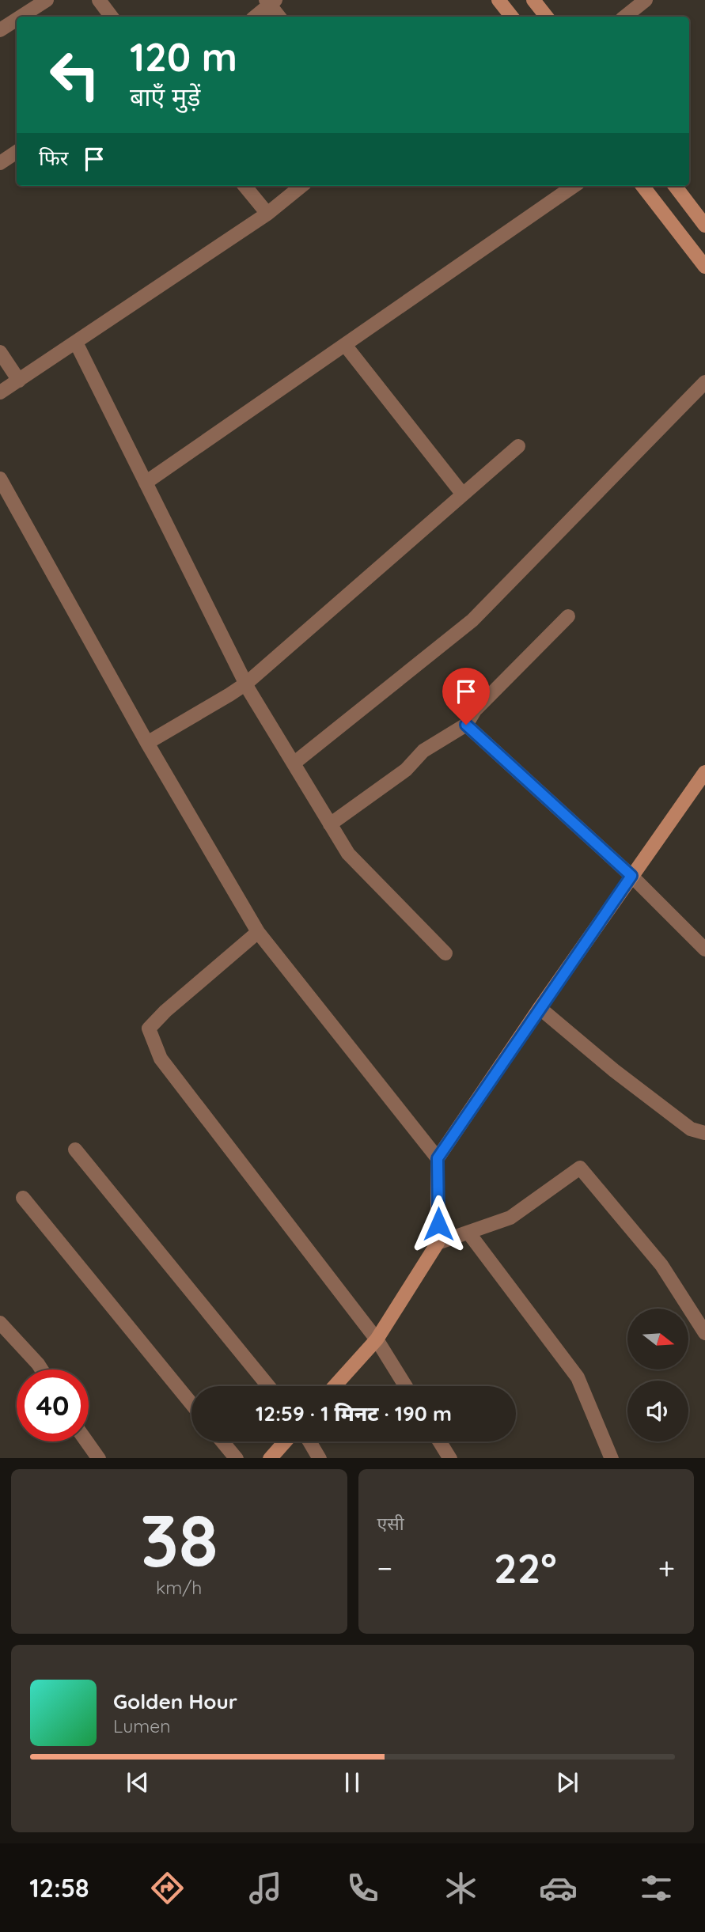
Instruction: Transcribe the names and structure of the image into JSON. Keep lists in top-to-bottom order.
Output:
{
  "north": "right",
  "page": {
    "turn": ["120 m", "बाएँ मुड़ें"],
    "then": "फिर",
    "limit": "40",
    "trip": "12:59 · 1 मिनट · 190 m",
    "tile": [
      ["38", "km/h"],
      "एसी"
    ],
    "heat": ["−", "22°", "+"],
    "song": ["Golden Hour", "Lumen"],
    "tabs": "12:58"
  }
}
